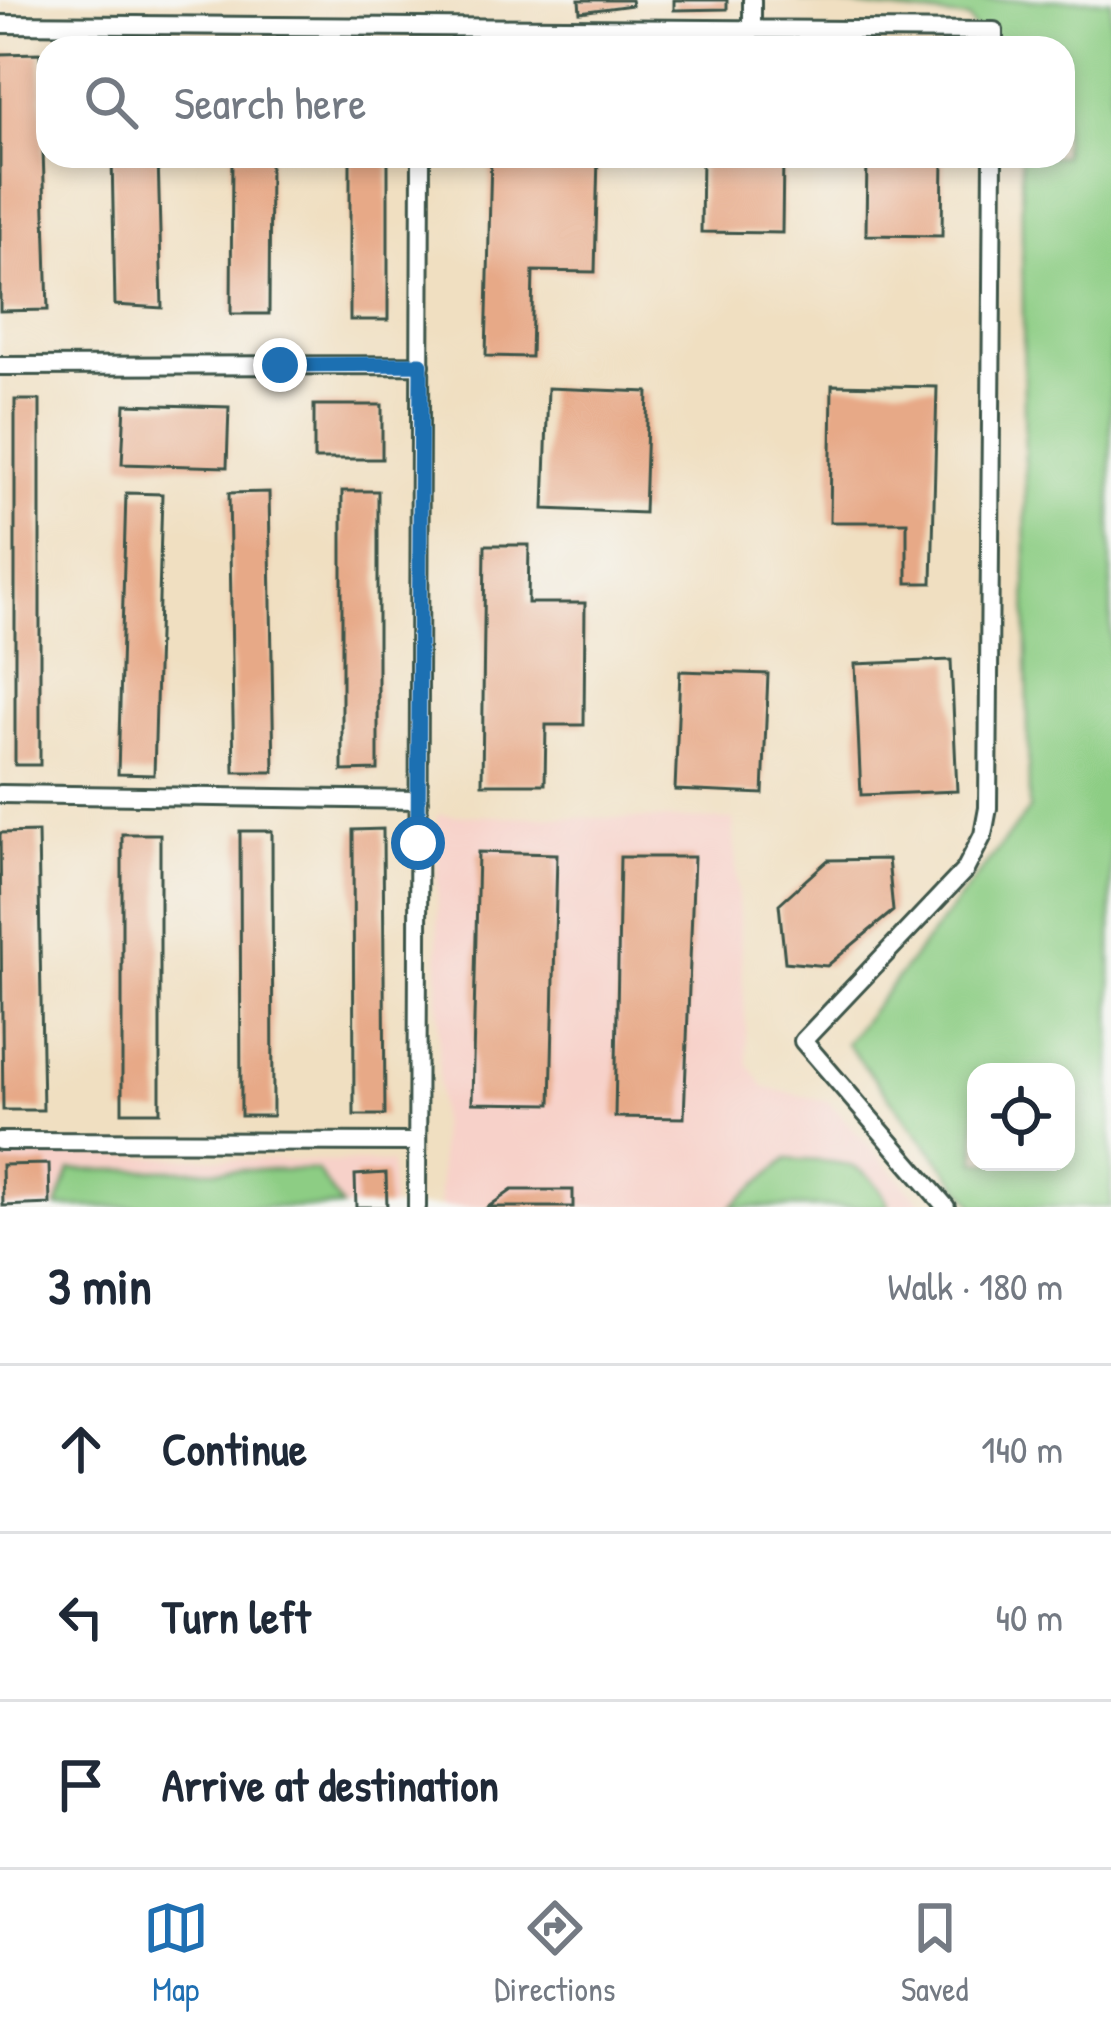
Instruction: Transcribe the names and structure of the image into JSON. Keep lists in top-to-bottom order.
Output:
{
  "page": {
    "search": "Search here",
    "heading": ["3 min", "Walk · 180 m"],
    "list": [
      ["Continue", "140 m"],
      ["Turn left", "40 m"],
      "Arrive at destination"
    ],
    "nav": ["Map", "Directions", "Saved"]
  }
}
